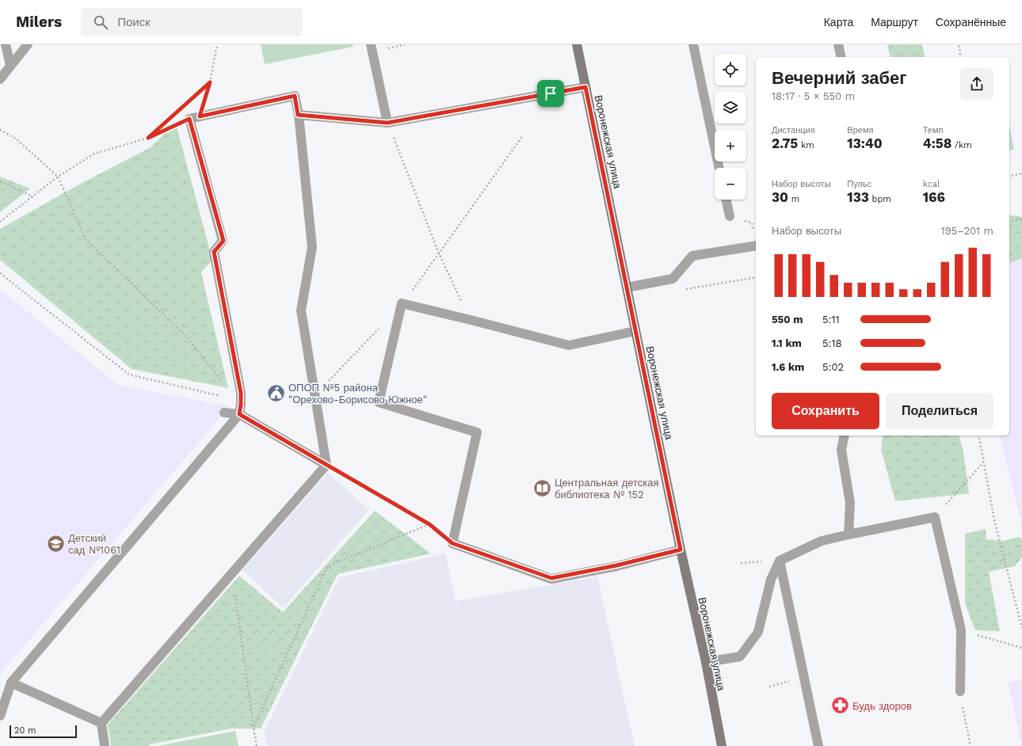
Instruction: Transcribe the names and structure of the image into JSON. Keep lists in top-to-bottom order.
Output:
{
  "streets": {
    "street": ["Воронежская улица"]
  },
  "places": {
    "public building": ["ОПОП №5 района \"Орехово-Борисово Южное\""],
    "library": ["Центральная детская библиотека № 152"],
    "school or university": ["Детский сад №1061"],
    "pharmacy": ["Будь здоров"]
  },
  "scale_bar": "20 m",
  "page": {
    "header": "Milers",
    "search": "Поиск",
    "nav": ["Карта", "Маршрут", "Сохранённые"],
    "map_buttons": ["+", "−"],
    "heading": ["Вечерний забег", "18:17 · 5 × 550 m"],
    "stats": [
      ["Дистанция", "2.75 km"],
      ["Время", "13:40"],
      ["Темп", "4:58 /km"],
      ["Набор высоты", "30 m"],
      ["Пульс", "133 bpm"],
      ["kcal", "166"]
    ],
    "chart": ["Набор высоты", "195–201 m"],
    "list": [
      {
        "name": "550 m",
        "note": "5:11"
      },
      {
        "name": "1.1 km",
        "note": "5:18"
      },
      {
        "name": "1.6 km",
        "note": "5:02"
      }
    ],
    "buttons": ["Сохранить", "Поделиться"],
    "scale": "20 m"
  }
}
